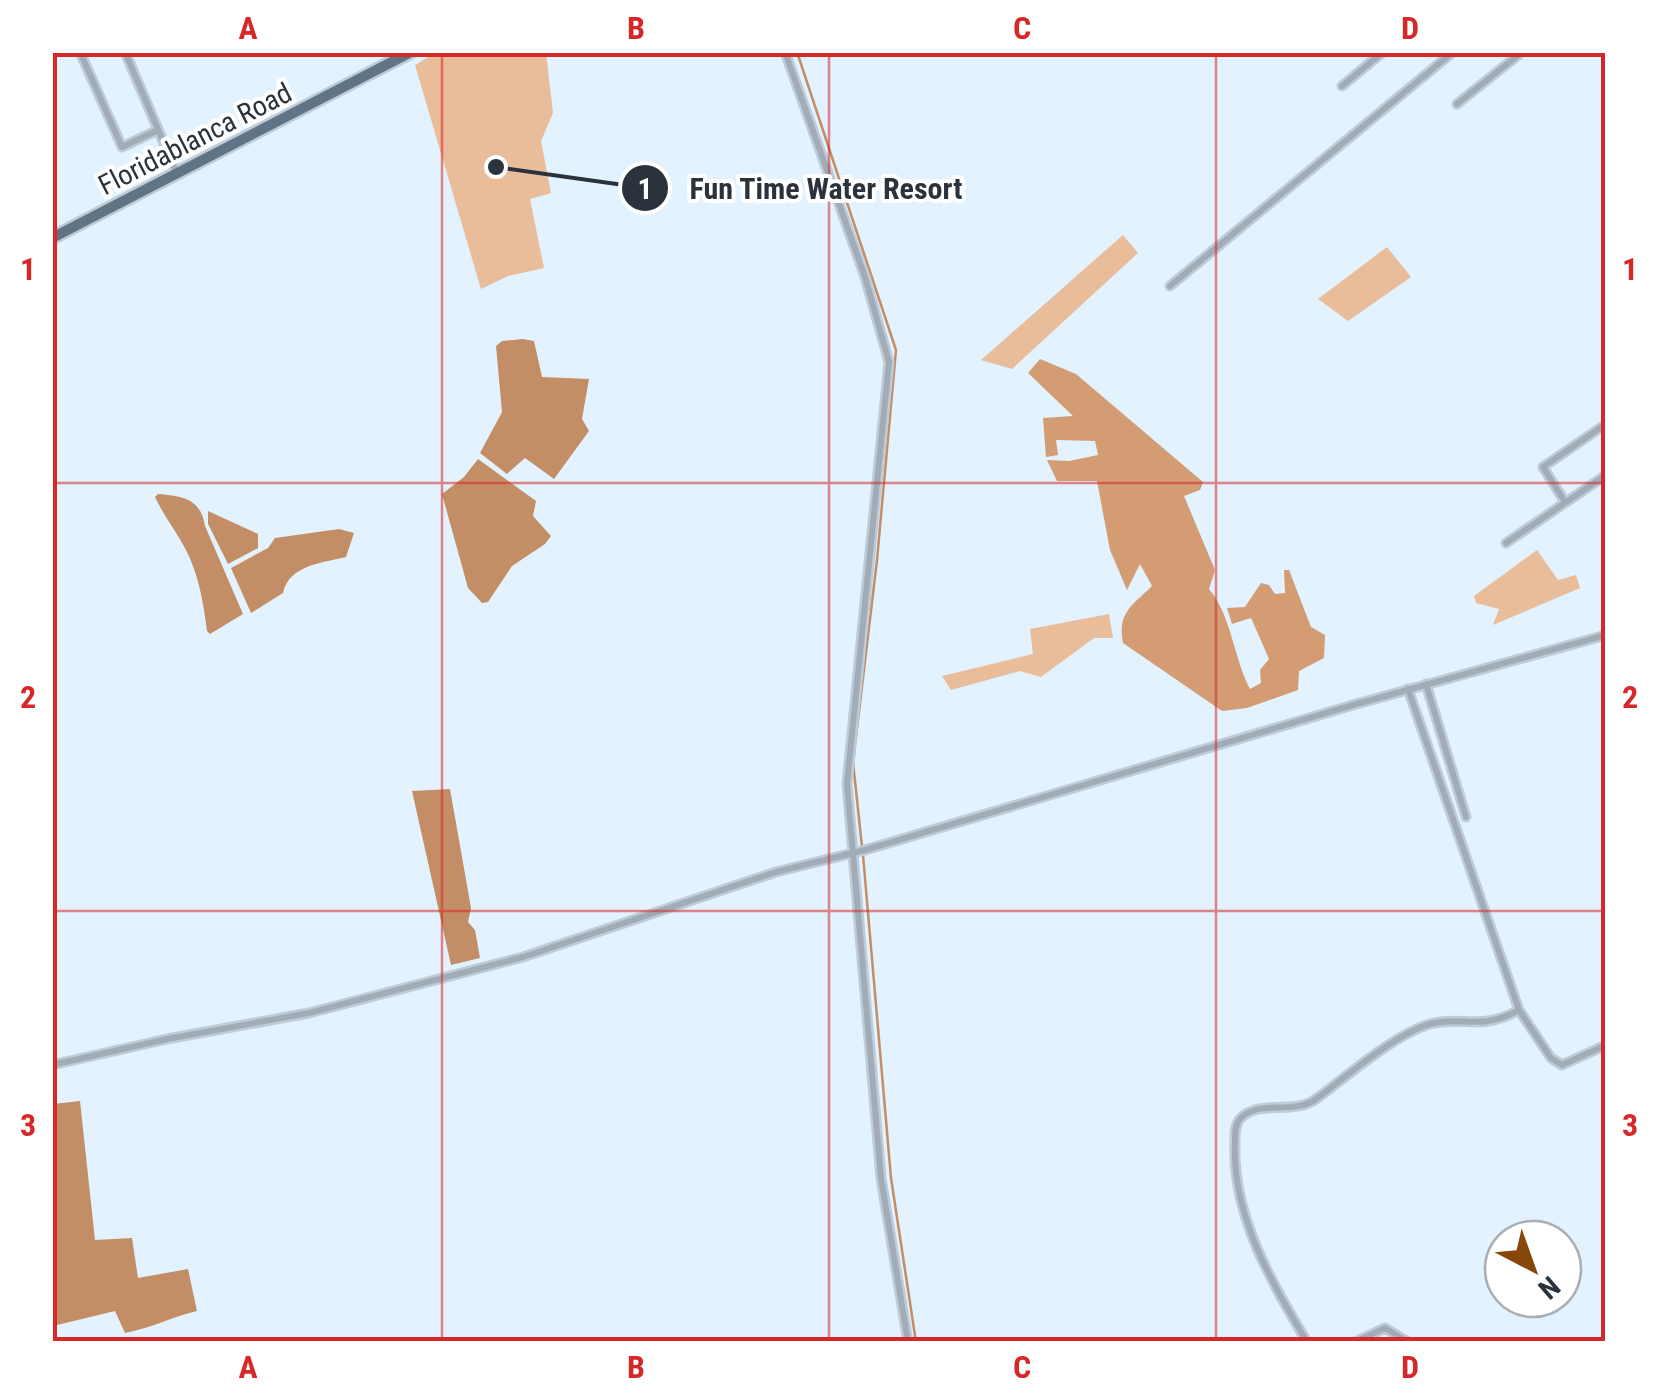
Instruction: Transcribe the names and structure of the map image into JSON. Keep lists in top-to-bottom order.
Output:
{
  "streets": {
    "main road": ["Floridablanca Road"]
  },
  "places": ["Fun Time Water Resort"],
  "north": "bottom right",
  "grid": {
    "columns": [
      "A",
      "B",
      "C",
      "D"
    ],
    "rows": ["1", "2", "3"]
  }
}
